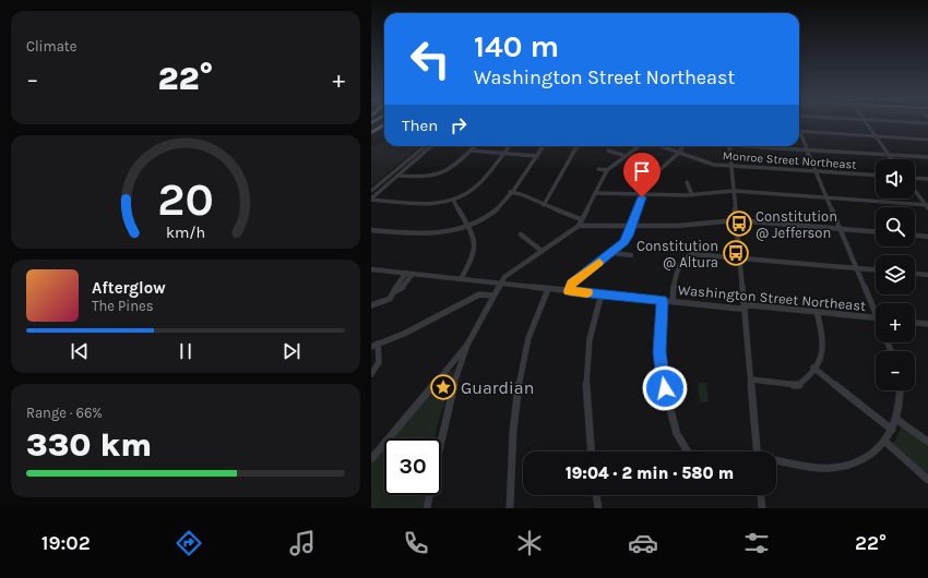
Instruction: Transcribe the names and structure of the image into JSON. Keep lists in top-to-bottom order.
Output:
{
  "streets": {
    "street": ["Monroe Street Northeast", "Washington Street Northeast"]
  },
  "places": {
    "bus stop": ["Constitution @ Jefferson", "Constitution @ Altura"],
    "place": ["Guardian"]
  },
  "page": {
    "tile": [
      "Climate",
      ["Range · 66%", "330 km"]
    ],
    "turn": ["140 m", "Washington Street Northeast"],
    "heat": ["−", "22°", "+"],
    "then": "Then",
    "map_buttons": ["+", "−"],
    "song": ["Afterglow", "The Pines"],
    "limit": "30",
    "trip": "19:04 · 2 min · 580 m",
    "tabs": ["19:02", "22°"],
    "gauge": ["20", "km/h"]
  }
}
